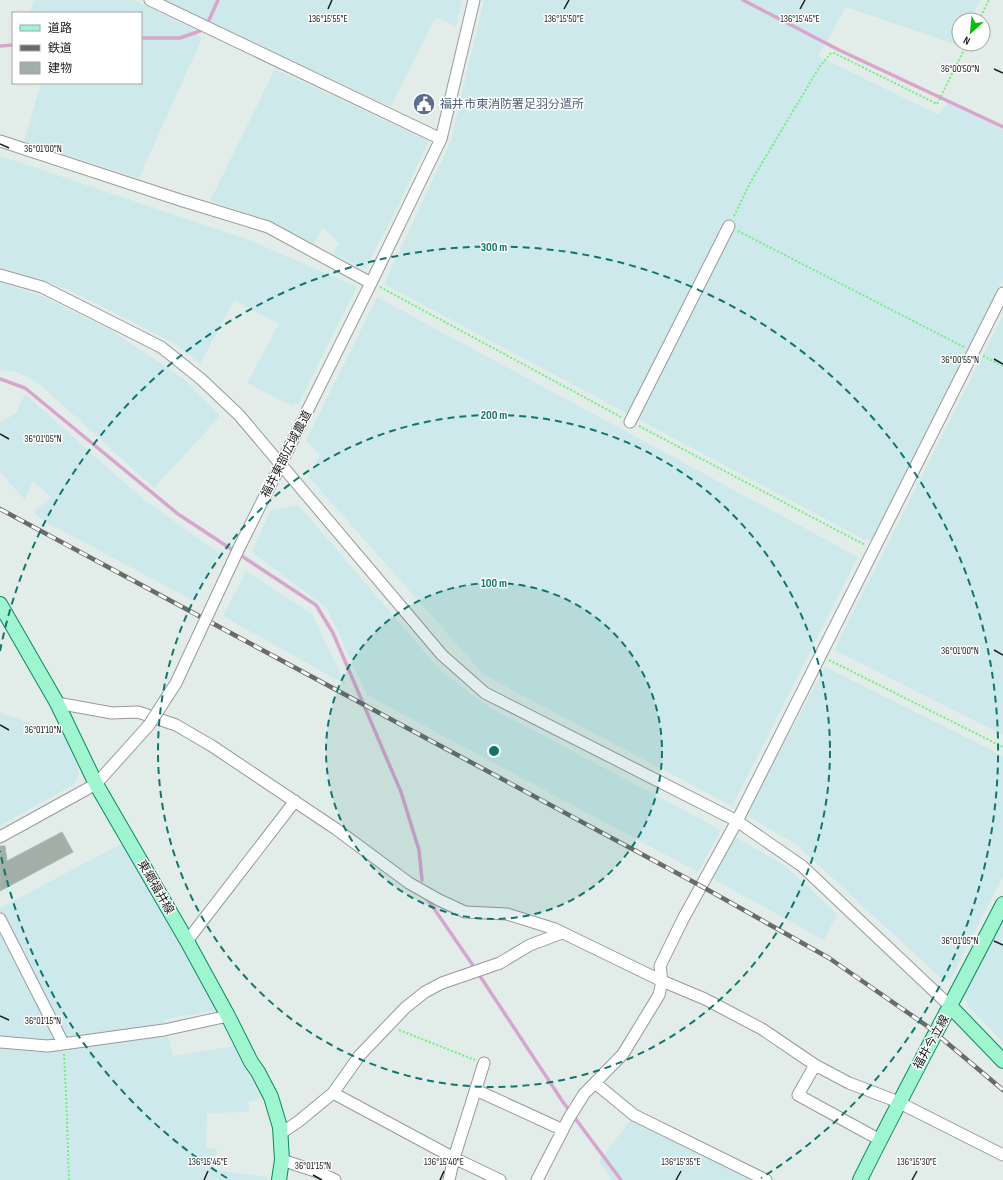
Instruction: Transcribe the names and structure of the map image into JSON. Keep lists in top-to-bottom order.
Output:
{
  "streets": {
    "main road": ["東郷福井線", "福井今立線"],
    "street": ["福井東部広域農道"]
  },
  "crossings": [
    ["福井東部広域農道", "東郷福井線"]
  ],
  "places": {
    "public building": ["福井市東消防署足羽分遣所"]
  },
  "legend": ["道路", "鉄道", "建物"],
  "north": "bottom left",
  "coordinates": [
    "136°15'55\"E",
    "136°15'50\"E",
    "136°15'45\"E",
    "36°00'50\"N",
    "36°01'00\"N",
    "36°00'55\"N",
    "36°01'05\"N",
    "36°01'10\"N",
    "36°01'15\"N",
    "136°15'40\"E",
    "136°15'35\"E",
    "136°15'30\"E"
  ],
  "rings": ["300 m", "200 m", "100 m"]
}
